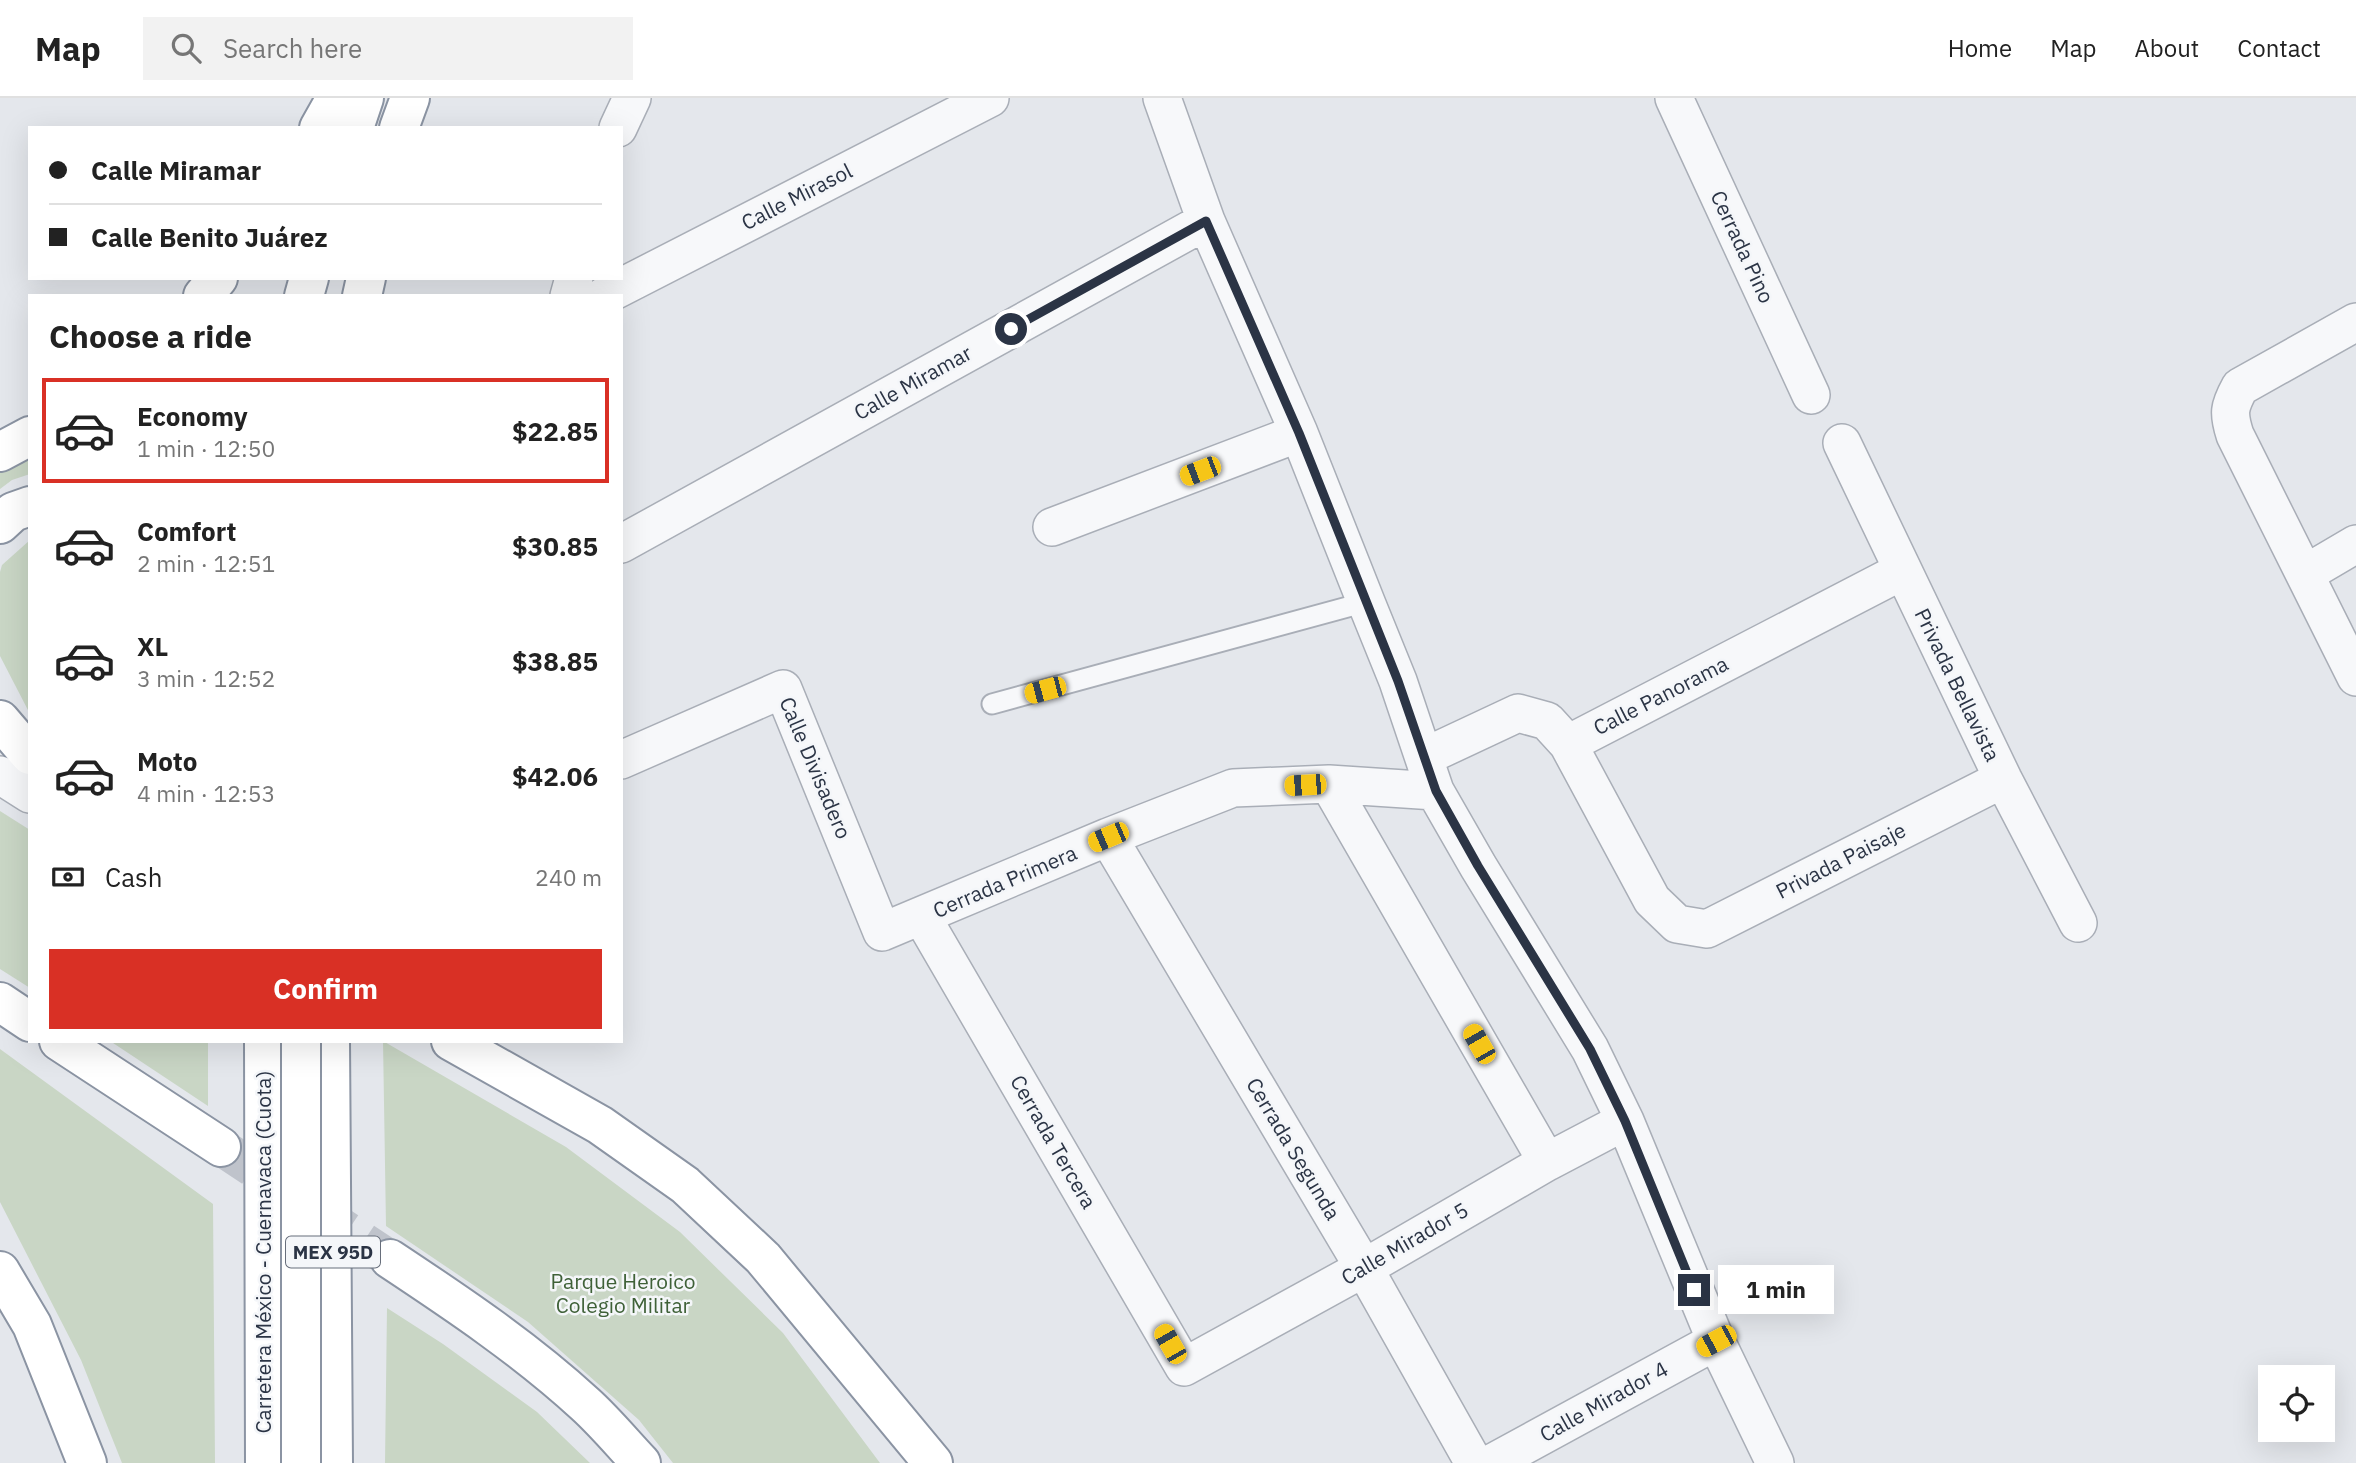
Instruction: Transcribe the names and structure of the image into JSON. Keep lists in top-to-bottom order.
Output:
{
  "streets": {
    "highway": ["Carretera México - Cuernavaca (Cuota)", "MEX 95D"],
    "street": [
      "Calle Mirasol",
      "Cerrada Pino",
      "Calle Miramar",
      "Privada Bellavista",
      "Calle Panorama",
      "Calle Divisadero",
      "Privada Paisaje",
      "Cerrada Primera",
      "Cerrada Tercera",
      "Cerrada Segunda",
      "Calle Mirador 5",
      "Calle Mirador 4"
    ]
  },
  "crossings": [
    ["Privada Bellavista", "Calle Panorama"],
    ["Privada Bellavista", "Privada Paisaje"],
    ["Calle Panorama", "Privada Paisaje"],
    ["Calle Divisadero", "Cerrada Primera"],
    ["Cerrada Primera", "Cerrada Tercera"],
    ["Cerrada Primera", "Cerrada Segunda"],
    ["Cerrada Tercera", "Calle Mirador 5"],
    ["Cerrada Segunda", "Calle Mirador 5"]
  ],
  "parks": ["Parque Heroico Colegio Militar"],
  "page": {
    "header": "Map",
    "search": "Search here",
    "nav": [
      "Home",
      "Map",
      "About",
      "Contact"
    ],
    "banner": ["Calle Miramar", "Calle Benito Juárez"],
    "heading": "Choose a ride",
    "list": [
      {
        "name": "Economy",
        "note": "1 min · 12:50",
        "value": "$22.85"
      },
      {
        "name": "Comfort",
        "note": "2 min · 12:51",
        "value": "$30.85"
      },
      {
        "name": "XL",
        "note": "3 min · 12:52",
        "value": "$38.85"
      },
      {
        "name": "Moto",
        "note": "4 min · 12:53",
        "value": "$42.06"
      }
    ],
    "pay": ["Cash", "240 m"],
    "buttons": "Confirm",
    "bubble": "1 min"
  }
}
